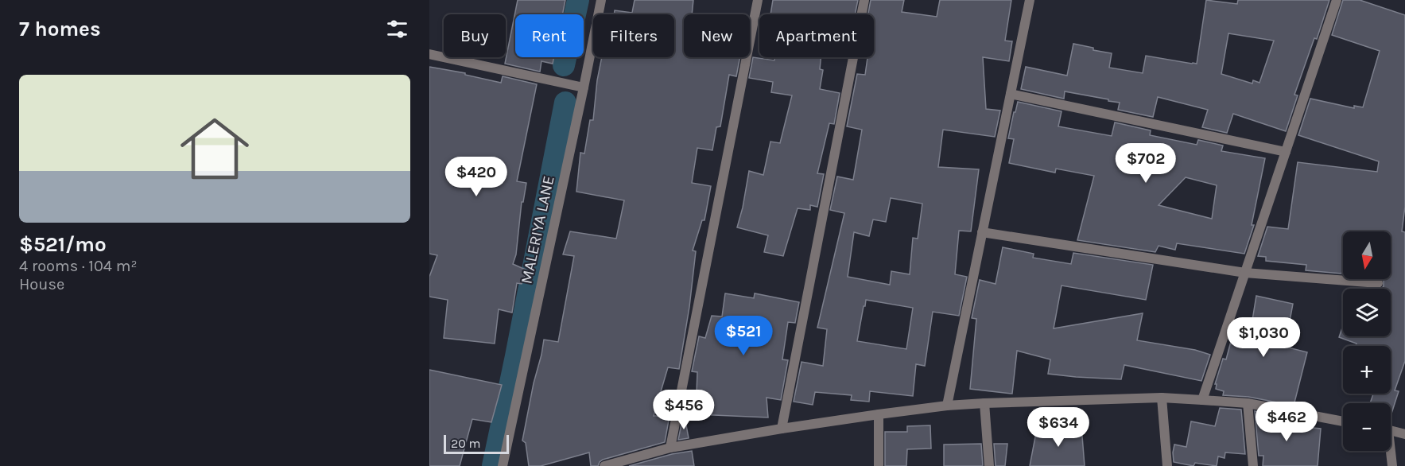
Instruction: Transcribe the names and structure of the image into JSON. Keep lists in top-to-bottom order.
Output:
{
  "streets": {
    "street": ["MALERIYA LANE"]
  },
  "scale_bar": "20 m",
  "north": "bottom",
  "page": {
    "heading": "7 homes",
    "chip": [
      "Buy",
      "Rent",
      "Filters",
      "New",
      "Apartment"
    ],
    "list": [
      {
        "name": "$521/mo",
        "note": "4 rooms · 104 m² · House"
      }
    ],
    "price": [
      "$702",
      "$420",
      "$521",
      "$1,030",
      "$456",
      "$462",
      "$634"
    ],
    "map_buttons": ["+", "−"],
    "scale": "20 m"
  }
}
